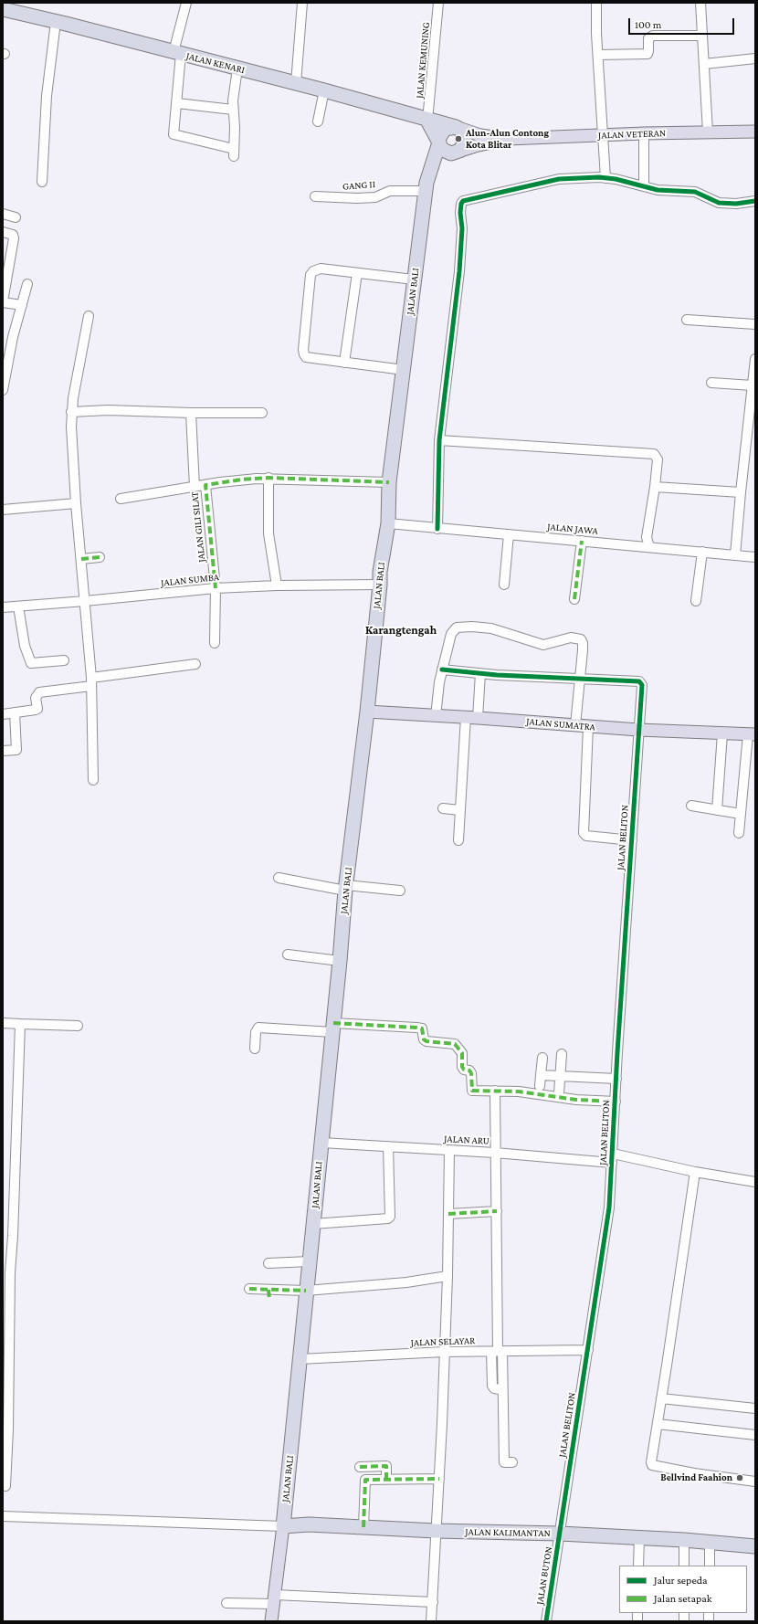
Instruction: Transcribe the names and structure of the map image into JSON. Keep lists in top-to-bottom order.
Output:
{
  "streets": {
    "highway": ["JALAN KENARI", "JALAN BALI", "JALAN KALIMANTAN"],
    "main road": ["JALAN VETERAN", "JALAN SUMATRA"],
    "street": [
      "JALAN KEMUNING",
      "GANG II",
      "JALAN GILI SILAT",
      "JALAN JAWA",
      "JALAN SUMBA",
      "JALAN BELITON",
      "JALAN ARU",
      "JALAN SELAYAR",
      "JALAN BUTON"
    ]
  },
  "crossings": [
    ["JALAN KEMUNING", "JALAN KENARI"],
    ["JALAN KENARI", "JALAN VETERAN"],
    ["JALAN KENARI", "JALAN BALI"],
    ["JALAN VETERAN", "JALAN BALI"],
    ["GANG II", "JALAN BALI"],
    ["JALAN BALI", "JALAN JAWA"],
    ["JALAN BALI", "JALAN SUMBA"],
    ["JALAN BALI", "JALAN SUMATRA"],
    ["JALAN BALI", "JALAN ARU"],
    ["JALAN BALI", "JALAN SELAYAR"],
    ["JALAN BALI", "JALAN KALIMANTAN"],
    ["JALAN GILI SILAT", "JALAN SUMBA"],
    ["JALAN SUMATRA", "JALAN BELITON"],
    ["JALAN BELITON", "JALAN ARU"],
    ["JALAN BELITON", "JALAN SELAYAR"],
    ["JALAN BELITON", "JALAN KALIMANTAN"],
    ["JALAN BELITON", "JALAN BUTON"],
    ["JALAN KALIMANTAN", "JALAN BUTON"]
  ],
  "districts": ["Karangtengah"],
  "places": ["Alun-Alun Contong Kota Blitar", "Bellvind Faahion"],
  "legend": ["Jalur sepeda", "Jalan setapak"],
  "scale_bar": "100 m"
}
